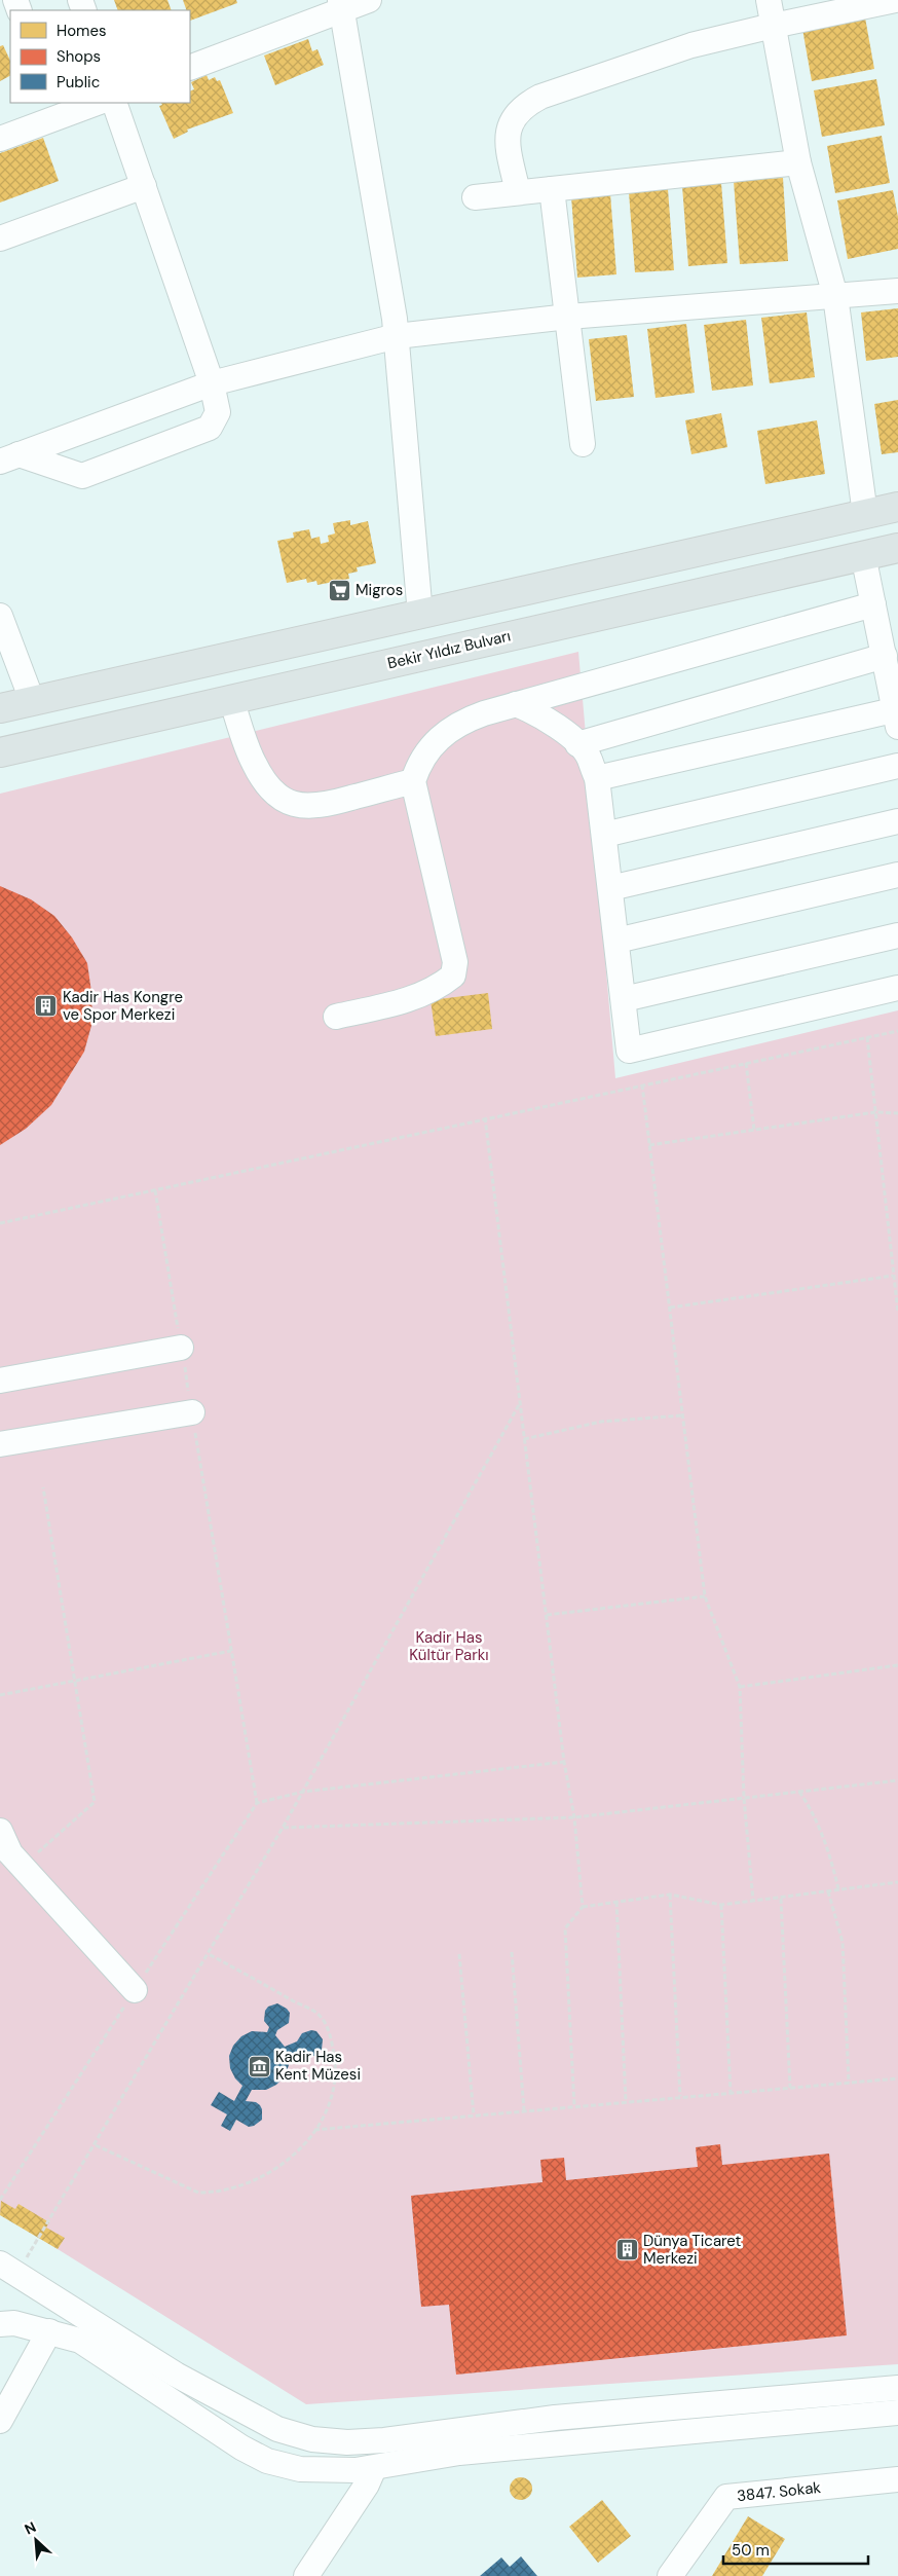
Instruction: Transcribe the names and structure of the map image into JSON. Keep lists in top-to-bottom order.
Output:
{
  "streets": {
    "main road": ["Bekir Yıldız Bulvarı"],
    "street": ["3847. Sokak"]
  },
  "parks": ["Kadir Has Kültür Parkı"],
  "places": {
    "supermarket": ["Migros"],
    "building": ["Kadir Has Kongre ve Spor Merkezi", "Dünya Ticaret Merkezi"],
    "museum": ["Kadir Has Kent Müzesi"]
  },
  "legend": ["Homes", "Shops", "Public"],
  "scale_bar": "50 m",
  "north": "top left"
}
